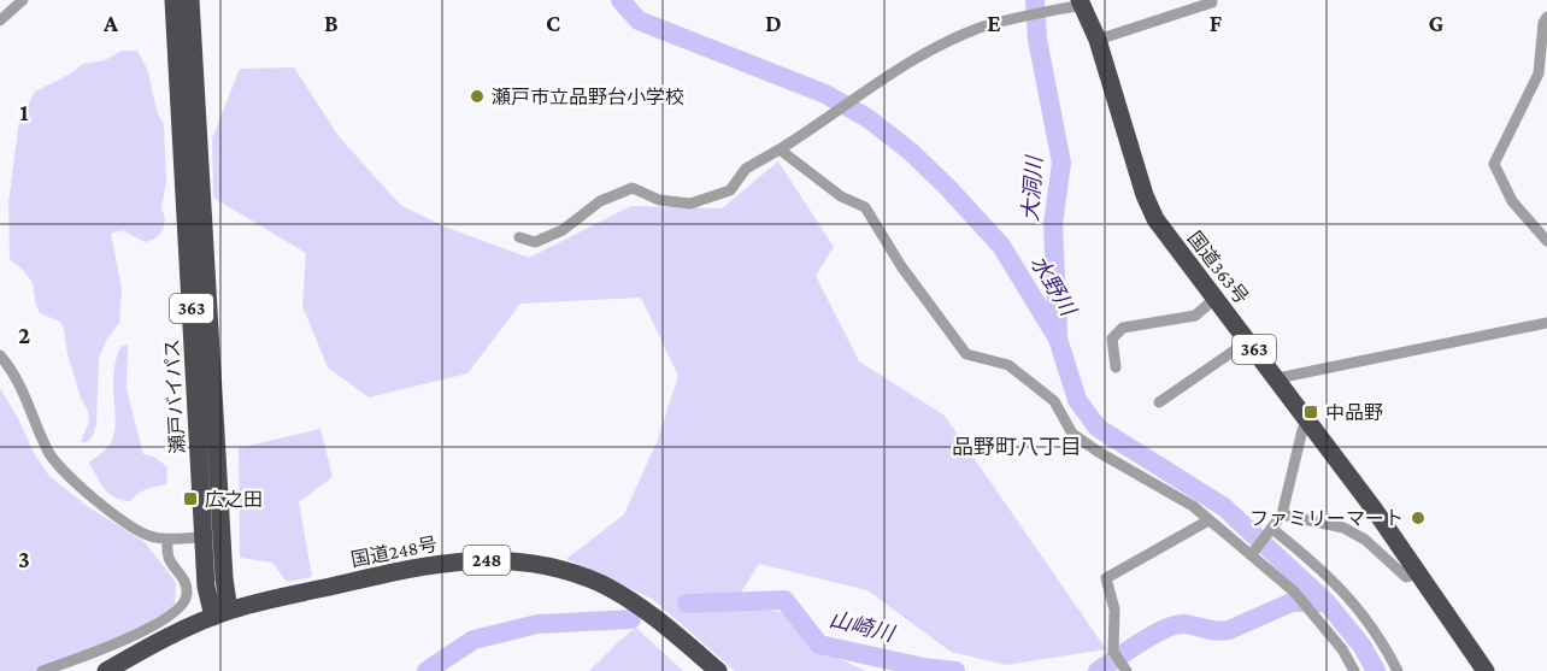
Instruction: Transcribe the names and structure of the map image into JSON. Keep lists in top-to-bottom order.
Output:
{
  "streets": {
    "highway": [
      "国道363号",
      "363",
      "瀬戸バイパス",
      "国道248号",
      "248"
    ]
  },
  "crossings": [
    ["瀬戸バイパス", "国道248号"]
  ],
  "districts": ["品野町八丁目"],
  "water": ["大洞川", "水野川", "山崎川"],
  "places": {
    "other": ["瀬戸市立品野台小学校", "ファミリーマート"],
    "transit": ["中品野", "広之田"]
  },
  "grid": {
    "columns": [
      "A",
      "B",
      "C",
      "D",
      "E",
      "F",
      "G"
    ],
    "rows": ["1", "2", "3"]
  }
}
